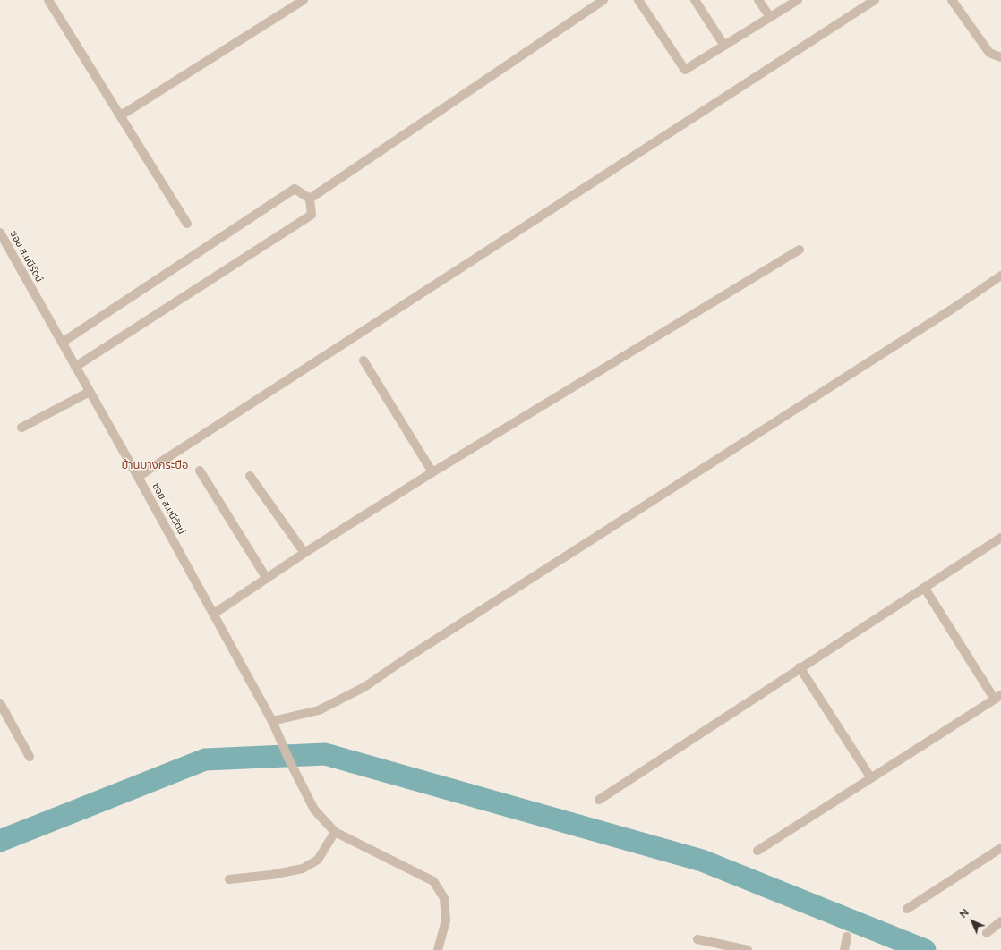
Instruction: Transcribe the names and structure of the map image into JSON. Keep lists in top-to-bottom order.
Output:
{
  "streets": {
    "street": ["ซอย ส.มนีรัตน์"]
  },
  "districts": ["บ้านบางกระบือ"],
  "north": "top left"
}
